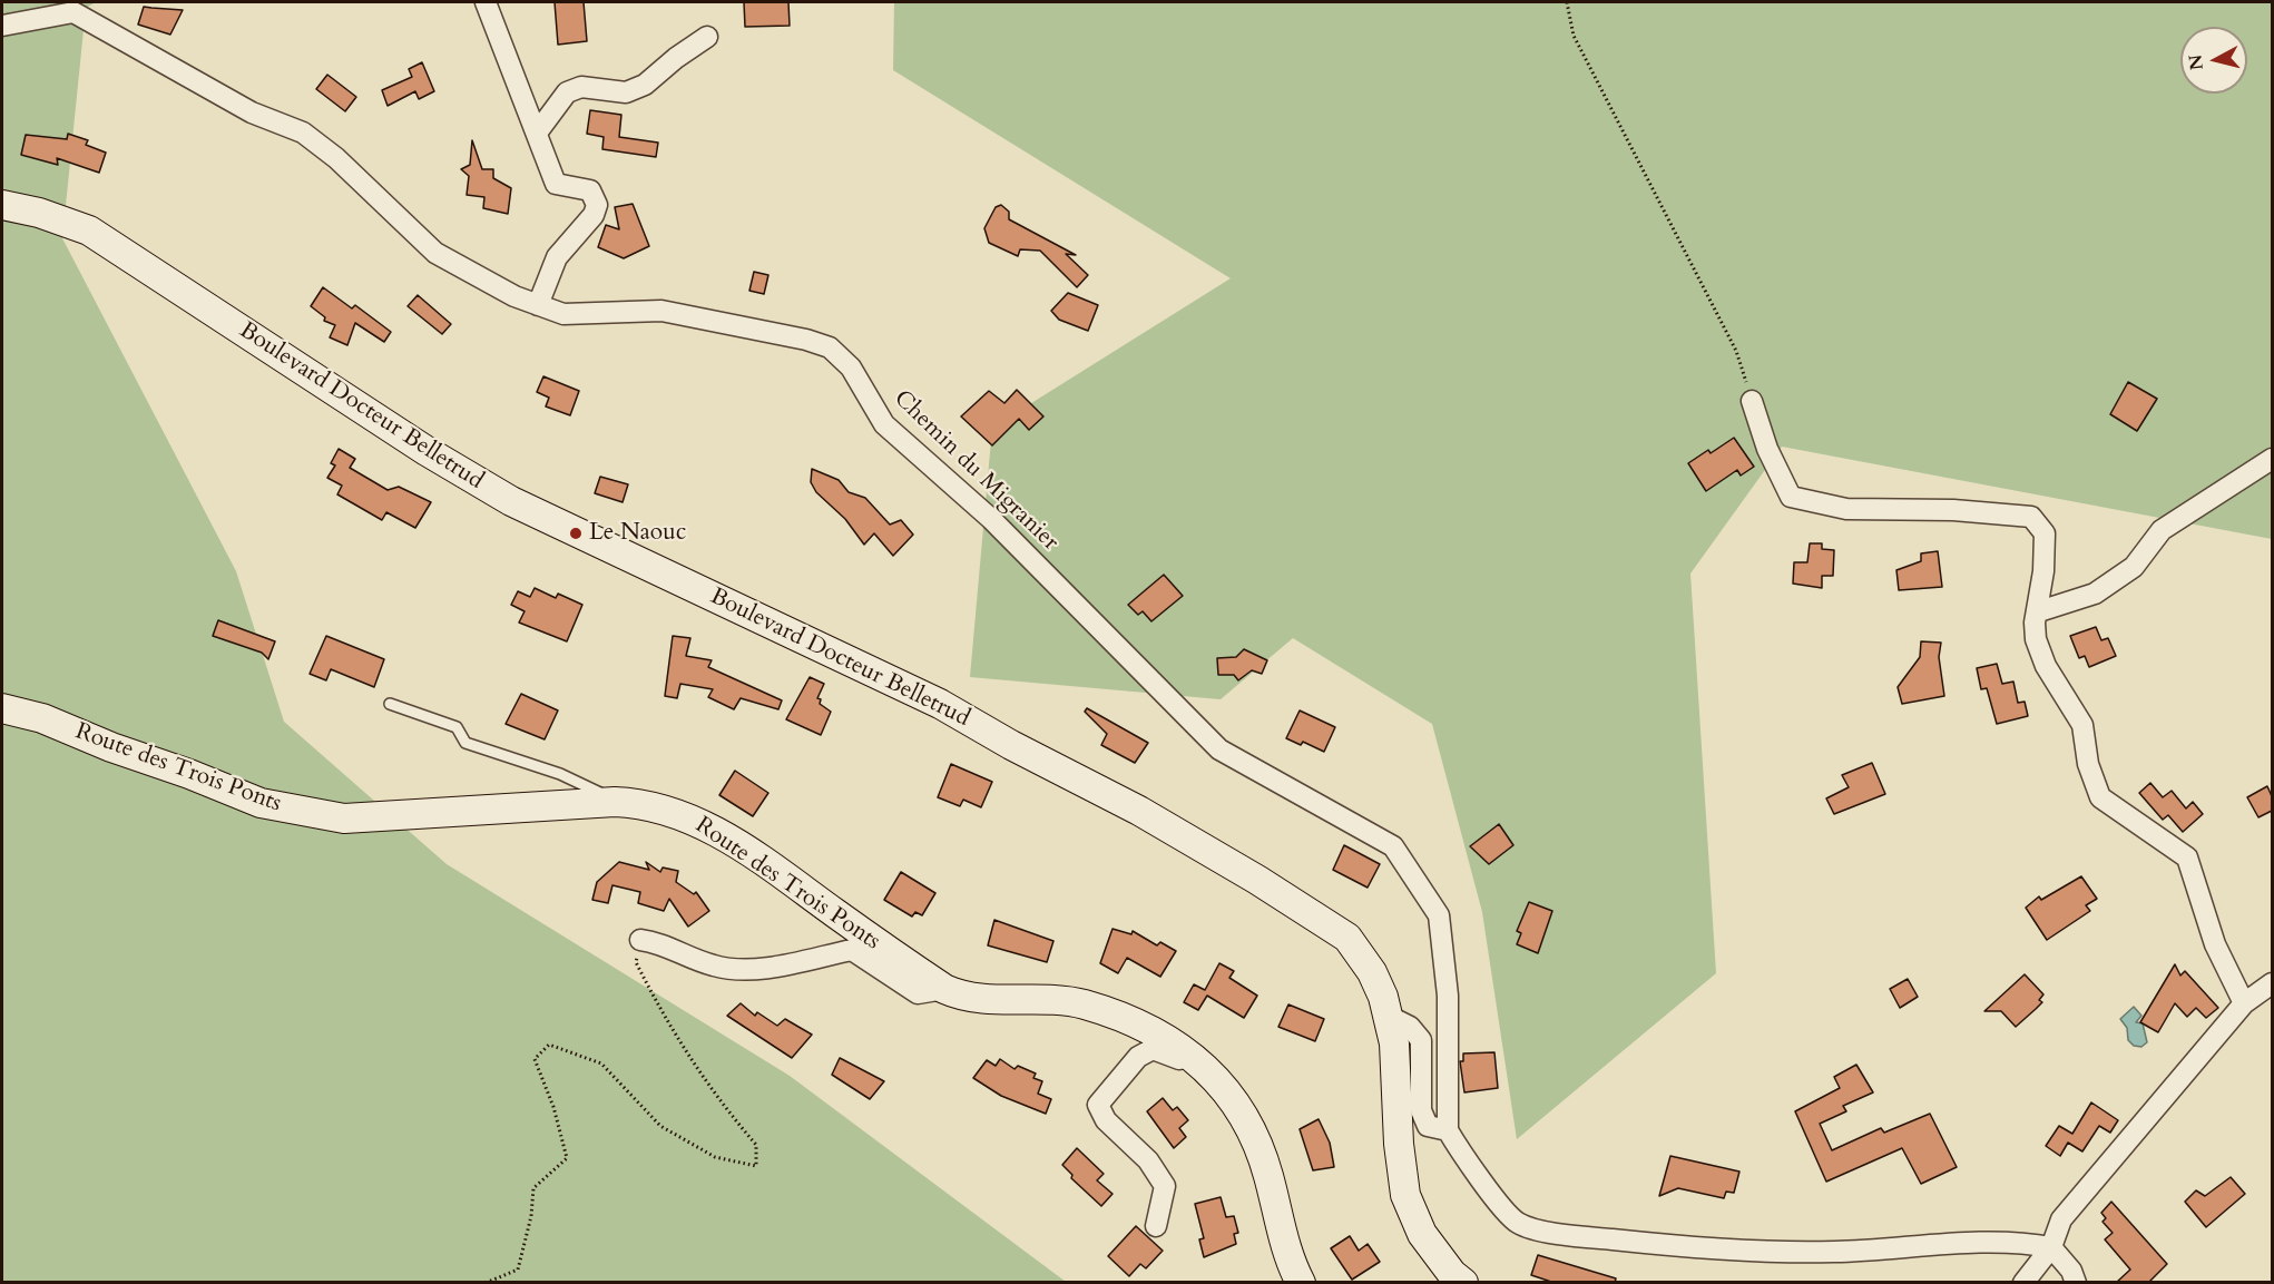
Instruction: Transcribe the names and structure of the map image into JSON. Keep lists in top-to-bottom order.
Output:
{
  "streets": {
    "main road": ["Boulevard Docteur Belletrud", "Route des Trois Ponts"],
    "street": ["Chemin du Migranier"]
  },
  "places": ["Le Naouc"],
  "north": "left"
}
